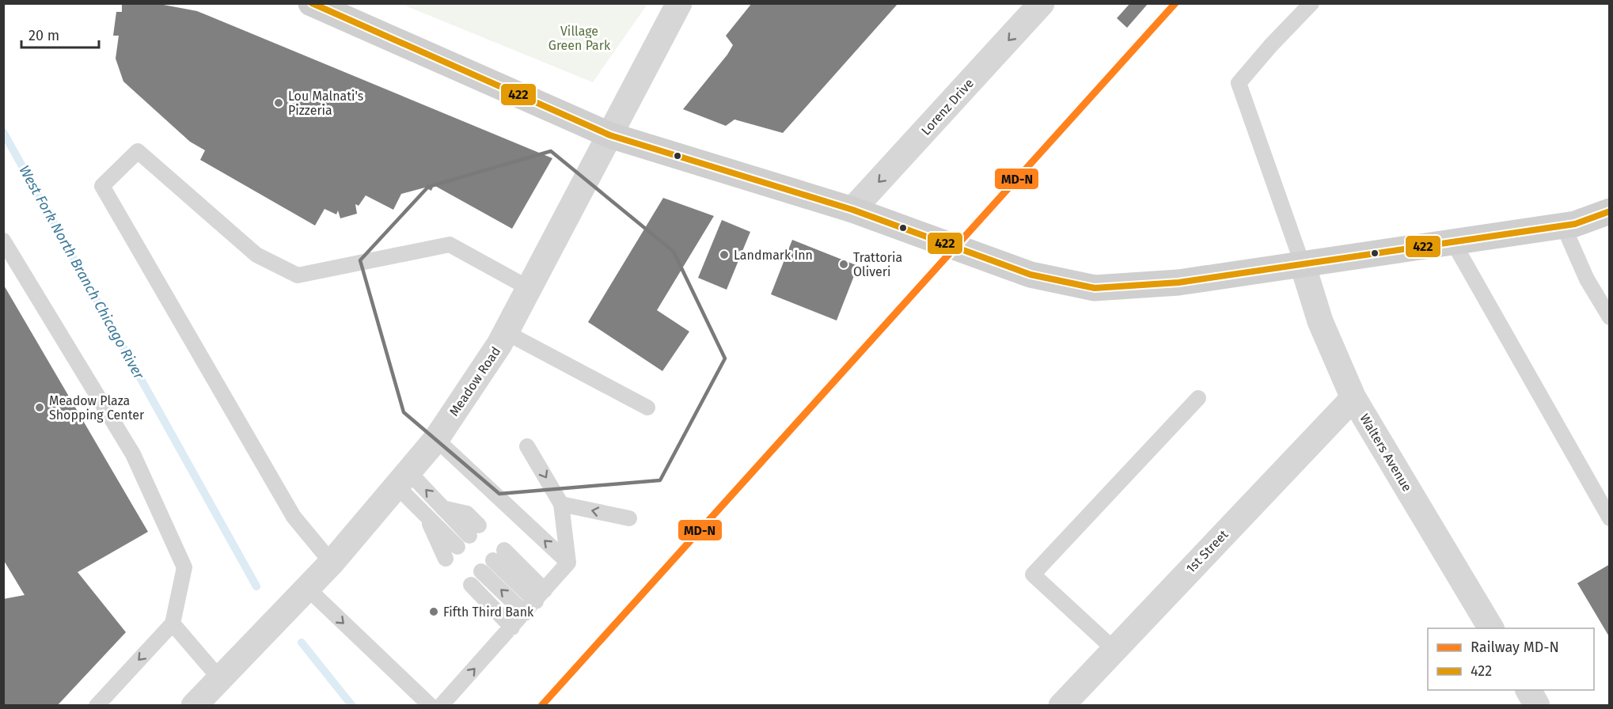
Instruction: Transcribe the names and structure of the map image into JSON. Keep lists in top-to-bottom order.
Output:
{
  "streets": {
    "street": [
      "Lorenz Drive",
      "Meadow Road",
      "Walters Avenue",
      "1st Street"
    ]
  },
  "crossings": [
    ["Walters Avenue", "1st Street"]
  ],
  "one_way": ["Lorenz Drive"],
  "water": ["West Fork North Branch Chicago River"],
  "parks": ["Village Green Park"],
  "places": [
    "Lou Malnati's Pizzeria",
    "Landmark Inn",
    "Trattoria Oliveri",
    "Meadow Plaza Shopping Center",
    "Fifth Third Bank"
  ],
  "lines": ["rail line MD-N", "transit line 422"],
  "legend": ["Railway MD-N", "422"],
  "scale_bar": "20 m"
}
